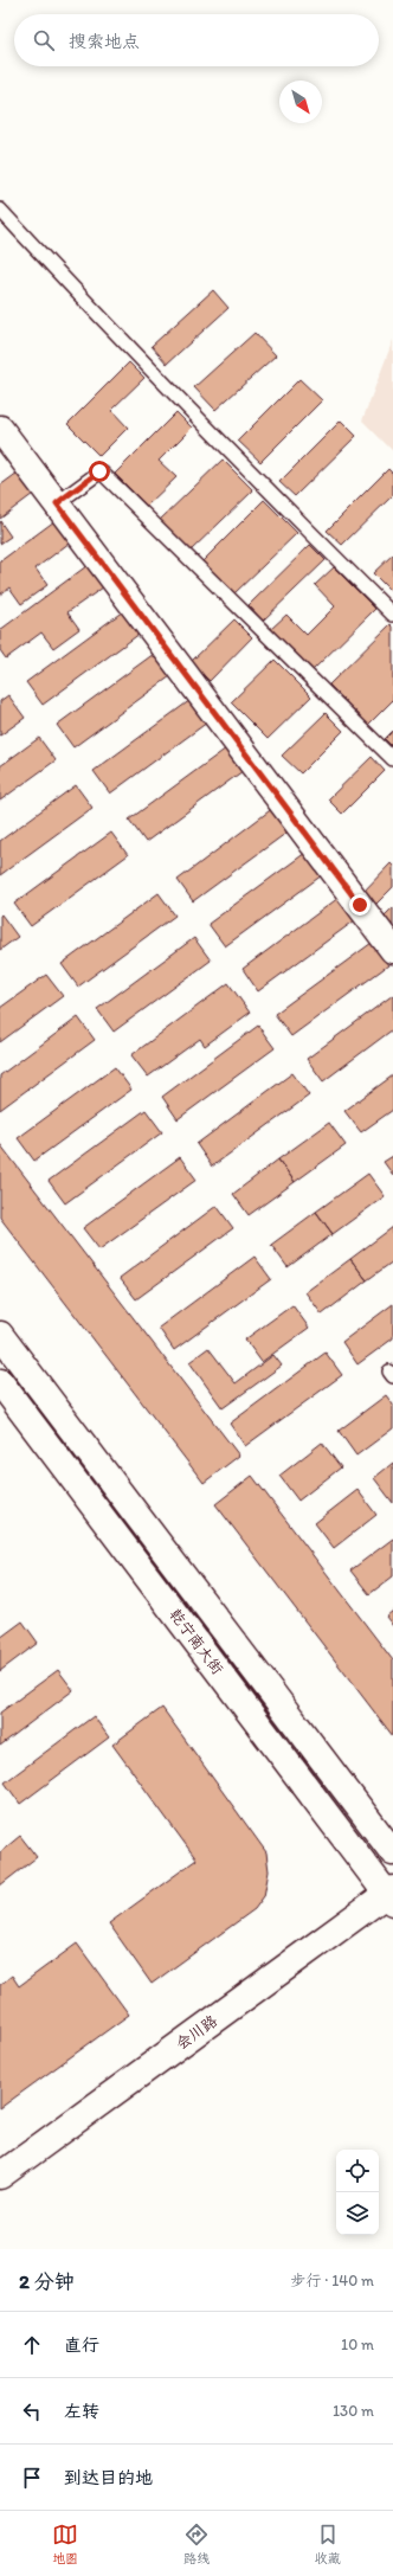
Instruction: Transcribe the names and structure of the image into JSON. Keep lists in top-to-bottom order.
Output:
{
  "streets": {
    "main road": ["乾宁南大街", "会川路"]
  },
  "crossings": [
    ["乾宁南大街", "会川路"]
  ],
  "north": "bottom right",
  "page": {
    "search": "搜索地点",
    "heading": ["2 分钟", "步行 · 140 m"],
    "list": [
      ["直行", "10 m"],
      ["左转", "130 m"],
      "到达目的地"
    ],
    "nav": ["地图", "路线", "收藏"]
  }
}
